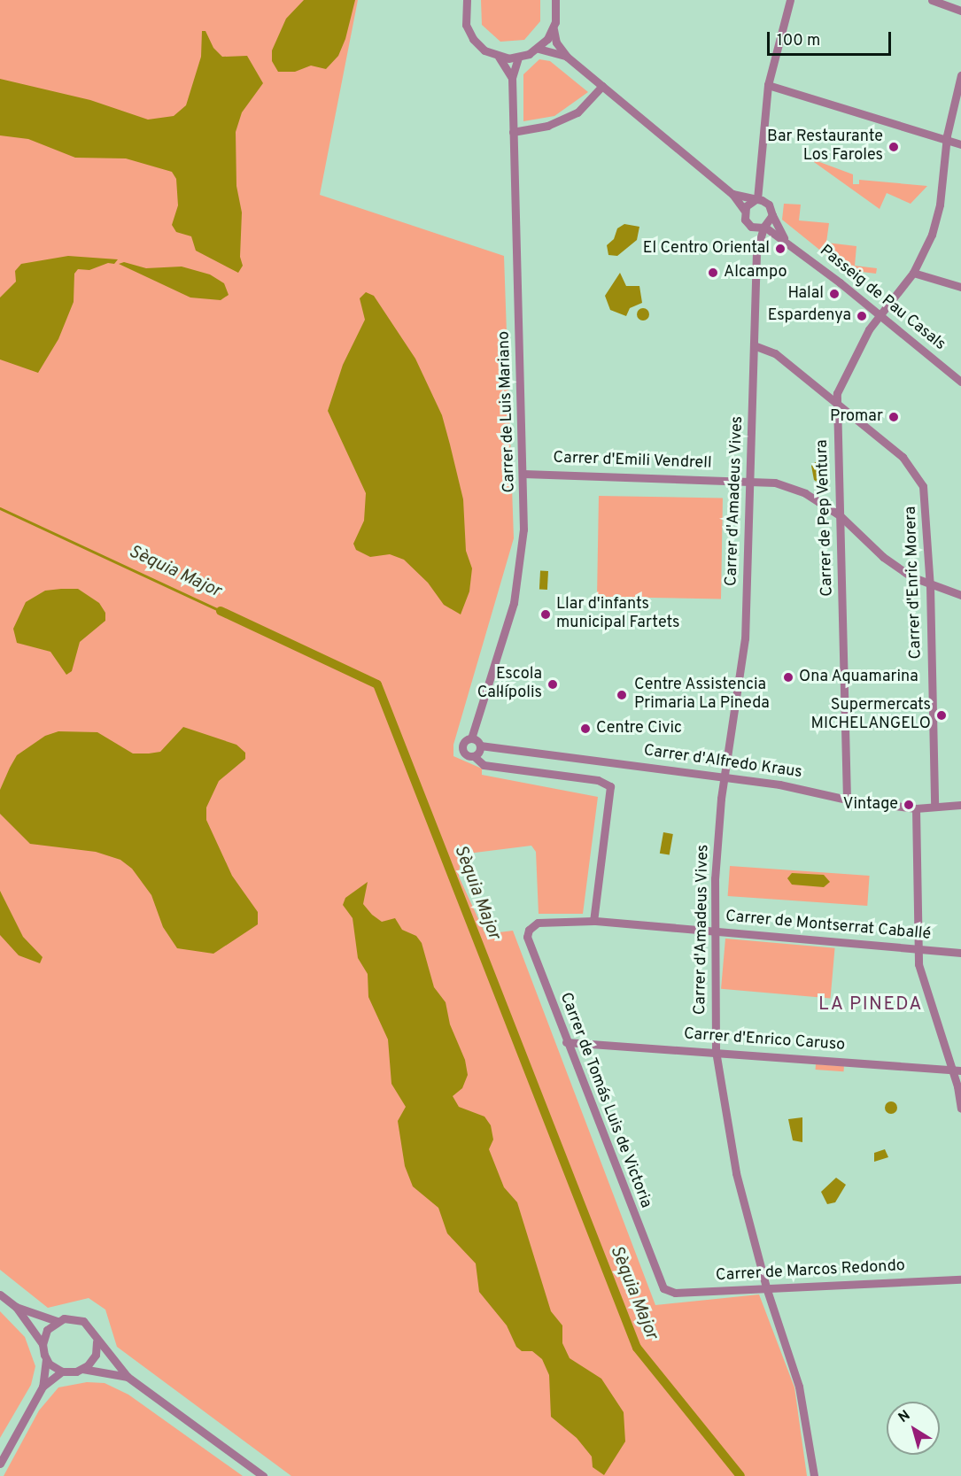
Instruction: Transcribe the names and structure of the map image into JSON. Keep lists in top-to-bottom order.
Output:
{
  "streets": {
    "street": [
      "Passeig de Pau Casals",
      "Carrer de Luis Mariano",
      "Carrer d'Emili Vendrell",
      "Carrer d'Amadeus Vives",
      "Carrer de Pep Ventura",
      "Carrer d'Enric Morera",
      "Carrer d'Alfredo Kraus",
      "Carrer de Montserrat Caballé",
      "Carrer d'Enrico Caruso",
      "Carrer de Tomás Luis de Victoria",
      "Carrer de Marcos Redondo"
    ]
  },
  "crossings": [
    ["Passeig de Pau Casals", "Carrer d'Amadeus Vives"],
    ["Passeig de Pau Casals", "Carrer de Pep Ventura"],
    ["Carrer de Luis Mariano", "Carrer d'Emili Vendrell"],
    ["Carrer de Luis Mariano", "Carrer d'Alfredo Kraus"],
    ["Carrer d'Emili Vendrell", "Carrer d'Amadeus Vives"],
    ["Carrer d'Emili Vendrell", "Carrer de Pep Ventura"],
    ["Carrer d'Emili Vendrell", "Carrer d'Enric Morera"],
    ["Carrer d'Amadeus Vives", "Carrer d'Enric Morera"],
    ["Carrer d'Amadeus Vives", "Carrer d'Alfredo Kraus"],
    ["Carrer d'Amadeus Vives", "Carrer de Montserrat Caballé"],
    ["Carrer d'Amadeus Vives", "Carrer d'Enrico Caruso"],
    ["Carrer d'Amadeus Vives", "Carrer de Marcos Redondo"],
    ["Carrer de Pep Ventura", "Carrer d'Enric Morera"],
    ["Carrer de Pep Ventura", "Carrer d'Alfredo Kraus"],
    ["Carrer d'Enric Morera", "Carrer d'Alfredo Kraus"],
    ["Carrer de Montserrat Caballé", "Carrer de Tomás Luis de Victoria"],
    ["Carrer d'Enrico Caruso", "Carrer de Tomás Luis de Victoria"],
    ["Carrer de Tomás Luis de Victoria", "Carrer de Marcos Redondo"]
  ],
  "districts": ["LA PINEDA"],
  "water": ["Sèquia Major"],
  "places": [
    "Bar Restaurante Los Faroles",
    "El Centro Oriental",
    "Alcampo",
    "Halal",
    "Espardenya",
    "Promar",
    "Llar d'infants municipal Fartets",
    "Ona Aquamarina",
    "Escola Cal·lípolis",
    "Centre Assistencia Primaria La Pineda",
    "Supermercats MICHELANGELO",
    "Centre Civic",
    "Vintage"
  ],
  "scale_bar": "100 m",
  "north": "top left"
}
